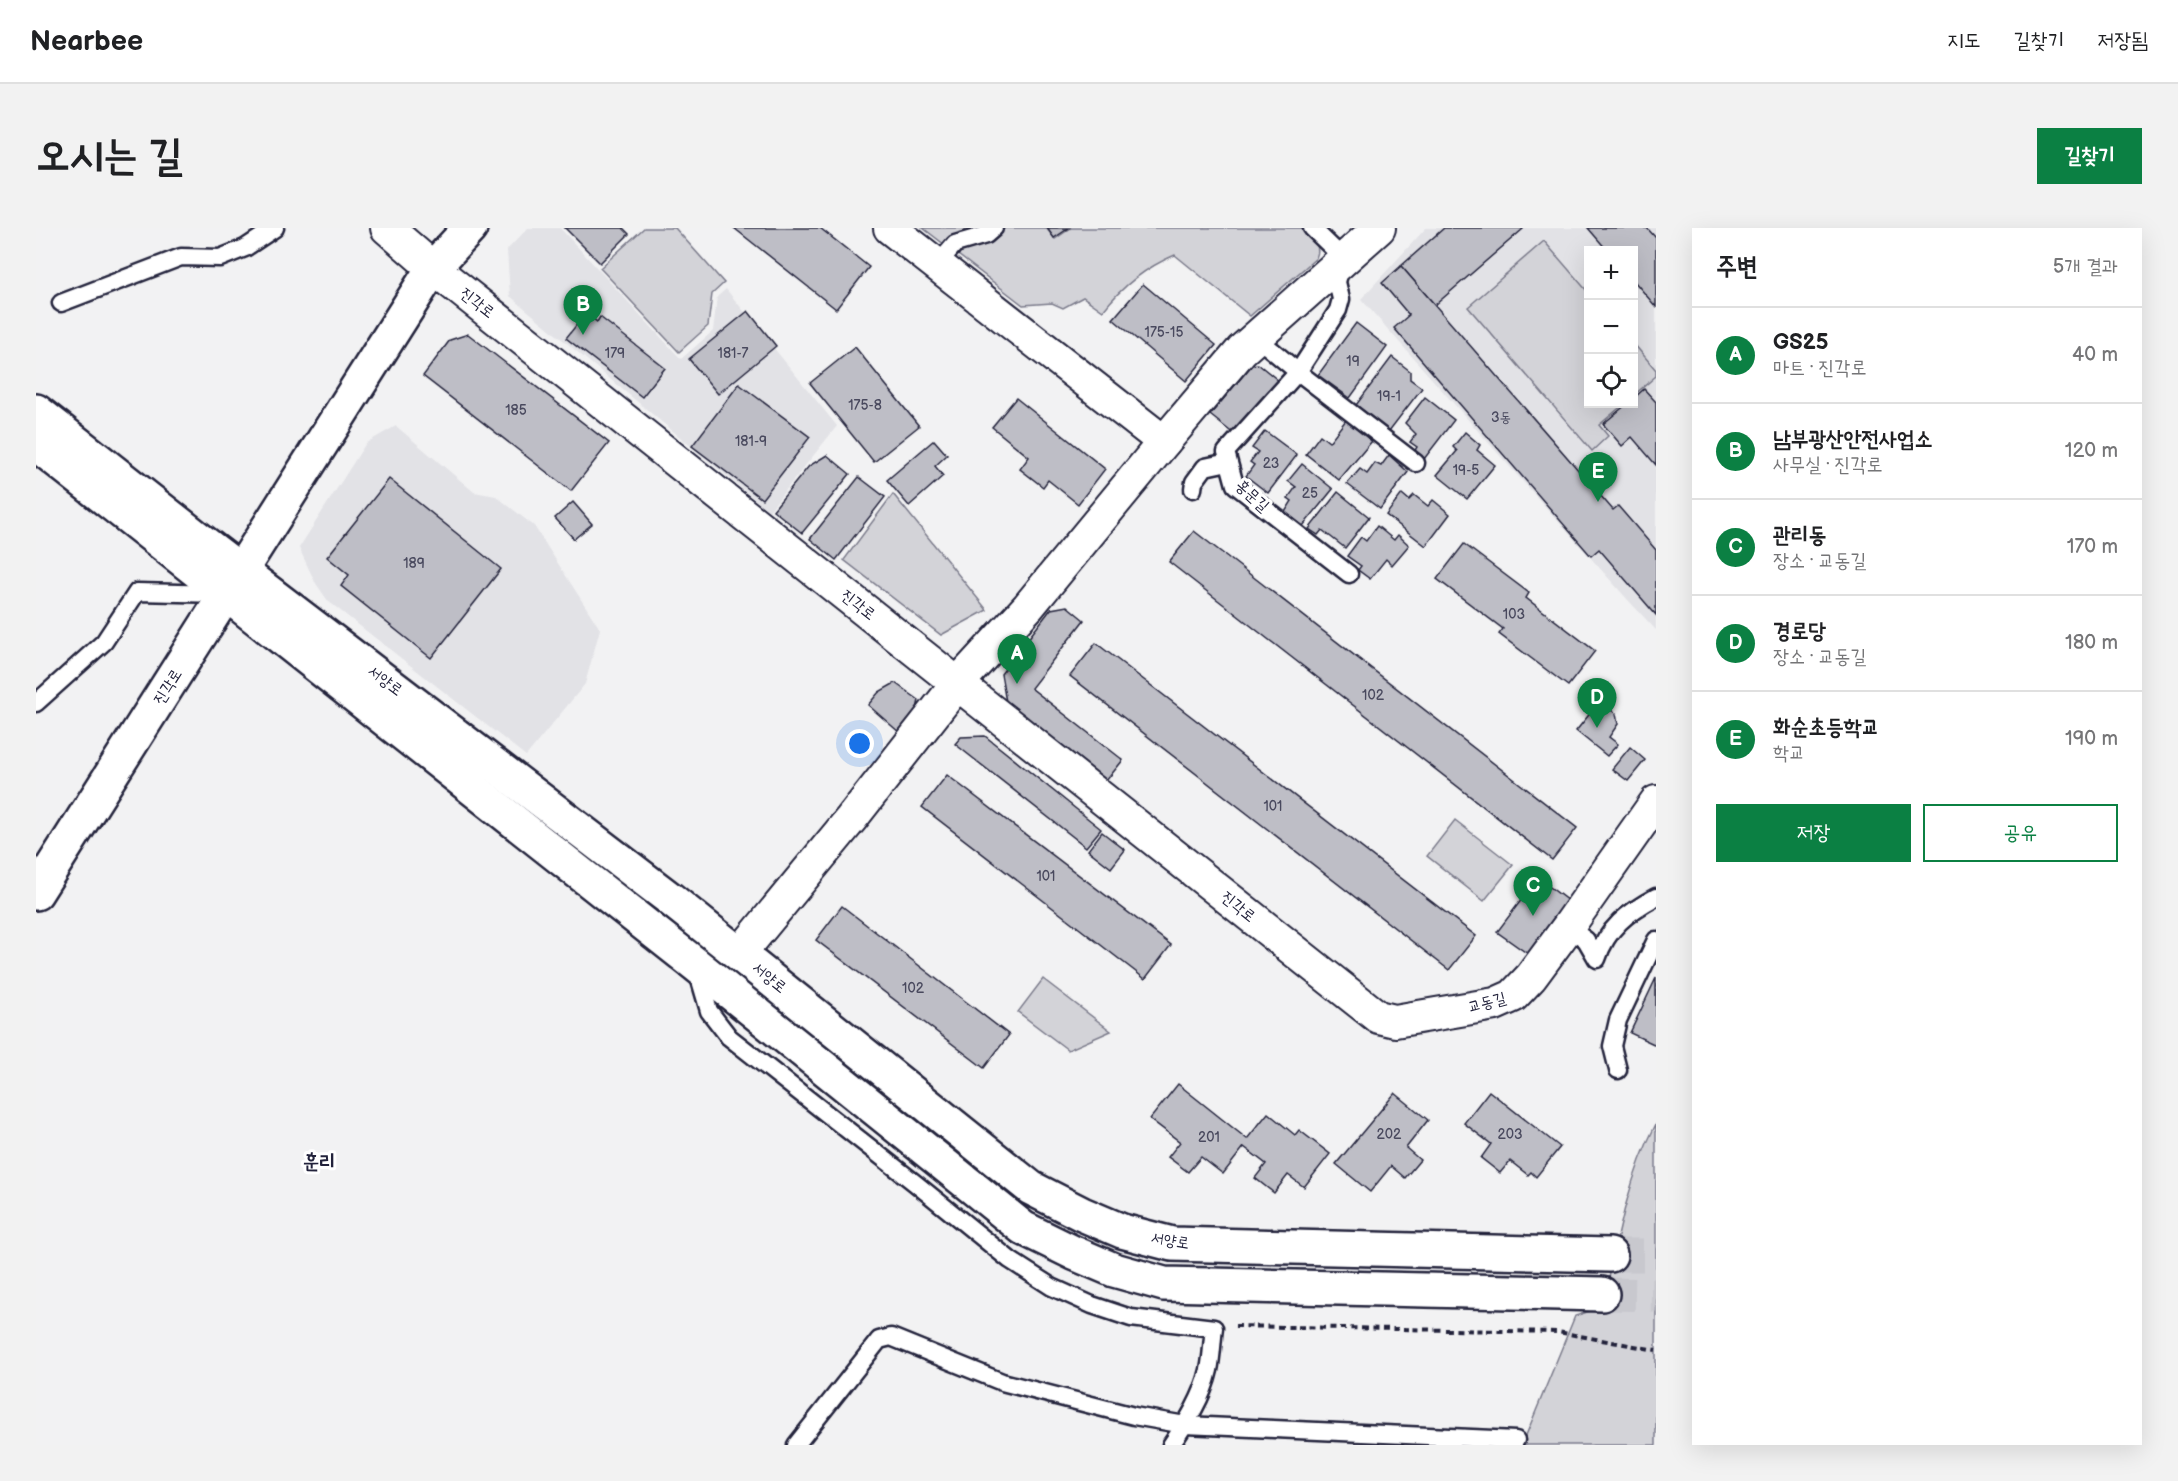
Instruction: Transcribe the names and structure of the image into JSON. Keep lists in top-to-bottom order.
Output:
{
  "streets": {
    "main road": ["진각로", "서양로"],
    "street": ["교동길"],
    "lane": ["홍문길"]
  },
  "crossings": [
    ["진각로", "서양로"],
    ["진각로", "교동길"]
  ],
  "districts": ["훈리"],
  "house_numbers": [
    "175-15",
    "179",
    "181-7",
    "19",
    "19-1",
    "175-8",
    "185",
    "3동",
    "181-9",
    "23",
    "19-5",
    "25",
    "189",
    "103",
    "102",
    "101",
    "101",
    "102",
    "202",
    "203",
    "201"
  ],
  "page": {
    "header": "Nearbee",
    "nav": ["지도", "길찾기", "저장됨"],
    "buttons": [
      "길찾기",
      ["저장", "공유"]
    ],
    "title": "오시는 길",
    "heading": ["주변", "5개 결과"],
    "map_buttons": ["+", "−"],
    "pins": [
      "B",
      "E",
      "A",
      "D",
      "C"
    ],
    "list": [
      {
        "mark": "A",
        "name": "GS25",
        "note": "마트 · 진각로",
        "value": "40 m"
      },
      {
        "mark": "B",
        "name": "남부광산안전사업소",
        "note": "사무실 · 진각로",
        "value": "120 m"
      },
      {
        "mark": "C",
        "name": "관리동",
        "note": "장소 · 교동길",
        "value": "170 m"
      },
      {
        "mark": "D",
        "name": "경로당",
        "note": "장소 · 교동길",
        "value": "180 m"
      },
      {
        "mark": "E",
        "name": "화순초등학교",
        "note": "학교",
        "value": "190 m"
      }
    ]
  }
}
